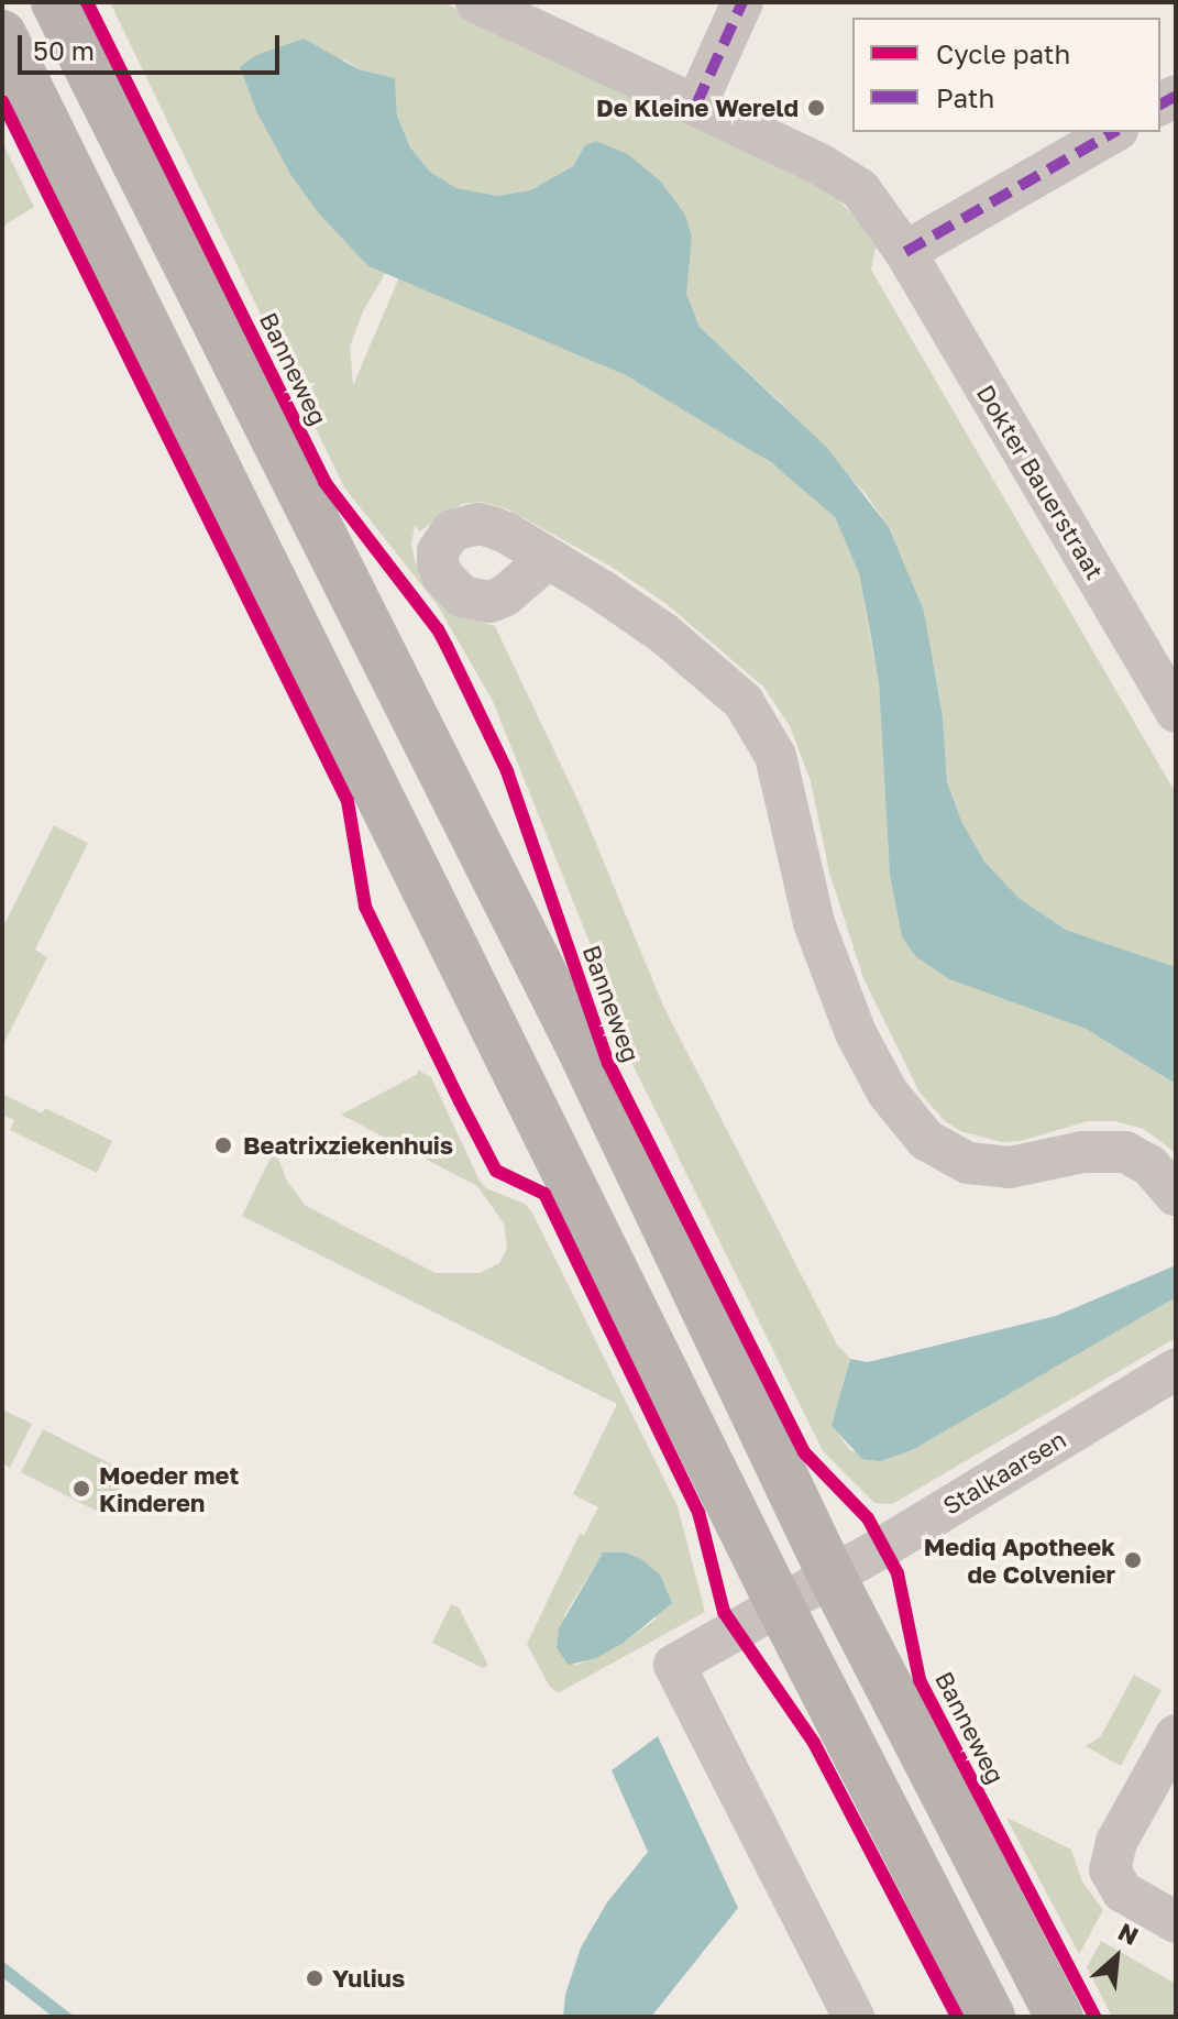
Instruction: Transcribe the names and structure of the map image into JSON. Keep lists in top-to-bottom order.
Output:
{
  "streets": {
    "main road": ["Banneweg"],
    "street": ["Dokter Bauerstraat", "Stalkaarsen"]
  },
  "crossings": [
    ["Banneweg", "Stalkaarsen"]
  ],
  "places": [
    "De Kleine Wereld",
    "Beatrixziekenhuis",
    "Moeder met Kinderen",
    "Mediq Apotheek de Colvenier",
    "Yulius"
  ],
  "legend": ["Cycle path", "Path"],
  "scale_bar": "50 m",
  "north": "top right"
}
